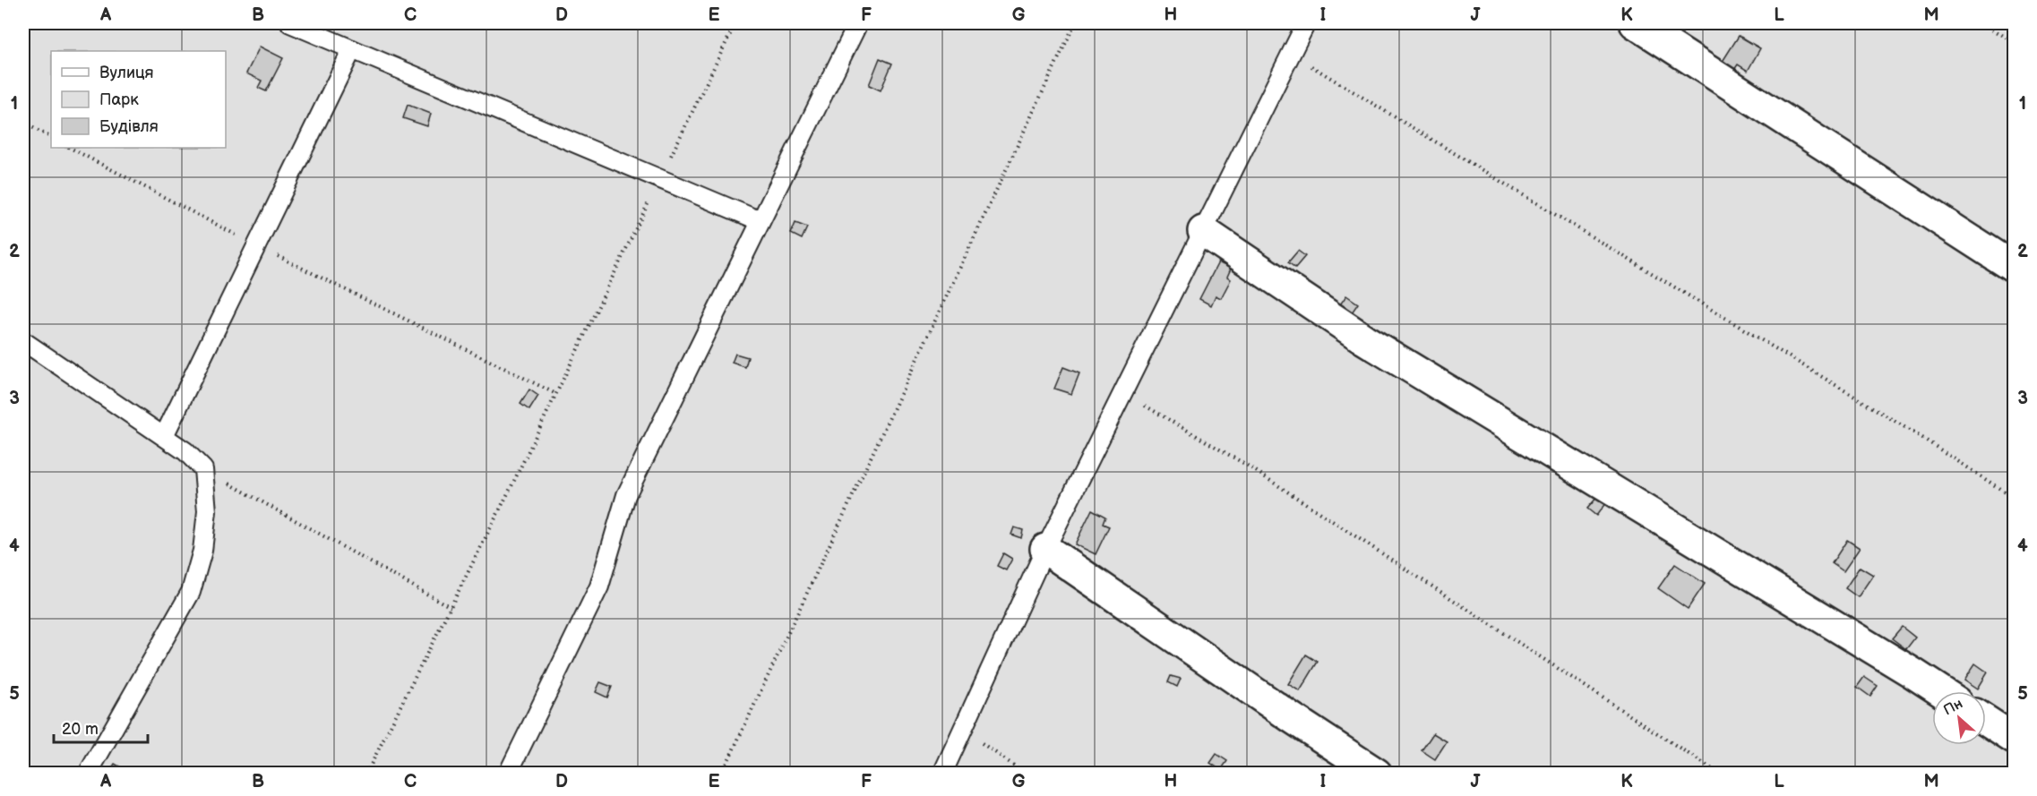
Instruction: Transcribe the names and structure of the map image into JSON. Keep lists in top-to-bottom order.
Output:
{
  "legend": ["Вулиця", "Парк", "Будівля"],
  "scale_bar": "20 m",
  "north": "top left",
  "grid": {
    "columns": [
      "A",
      "B",
      "C",
      "D",
      "E",
      "F",
      "G",
      "H",
      "I",
      "J",
      "K",
      "L",
      "M"
    ],
    "rows": [
      "1",
      "2",
      "3",
      "4",
      "5"
    ]
  }
}
